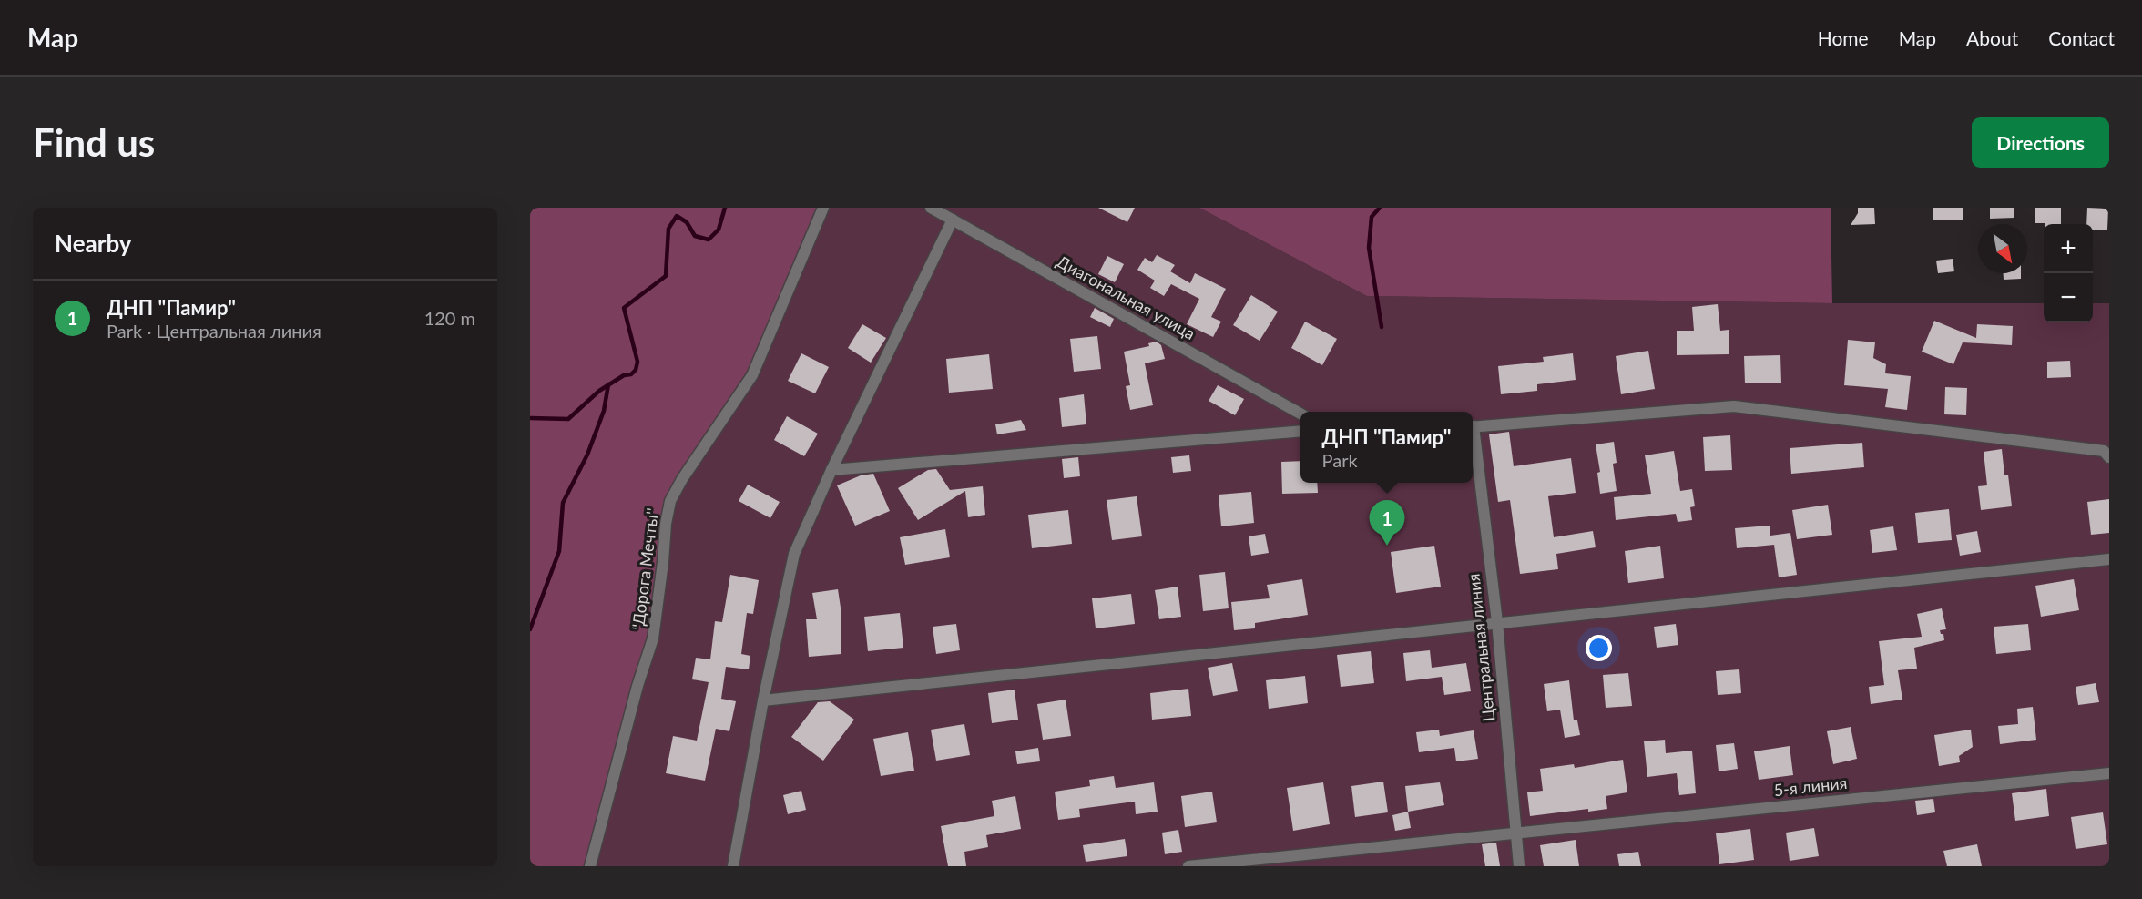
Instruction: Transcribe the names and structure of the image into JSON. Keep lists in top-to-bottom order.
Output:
{
  "streets": {
    "street": [
      "Диагональная улица",
      "\"Дорога Мечты''",
      "Центральная линия",
      "5-я линия"
    ]
  },
  "crossings": [
    ["Центральная линия", "5-я линия"]
  ],
  "north": "bottom right",
  "page": {
    "header": "Map",
    "nav": [
      "Home",
      "Map",
      "About",
      "Contact"
    ],
    "buttons": "Directions",
    "title": "Find us",
    "heading": "Nearby",
    "map_buttons": ["+", "−"],
    "list": [
      {
        "mark": "1",
        "name": "ДНП \"Памир\"",
        "note": "Park · Центральная линия",
        "value": "120 m"
      }
    ],
    "popup": ["ДНП \"Памир\"", "Park"],
    "pins": "1"
  }
}
